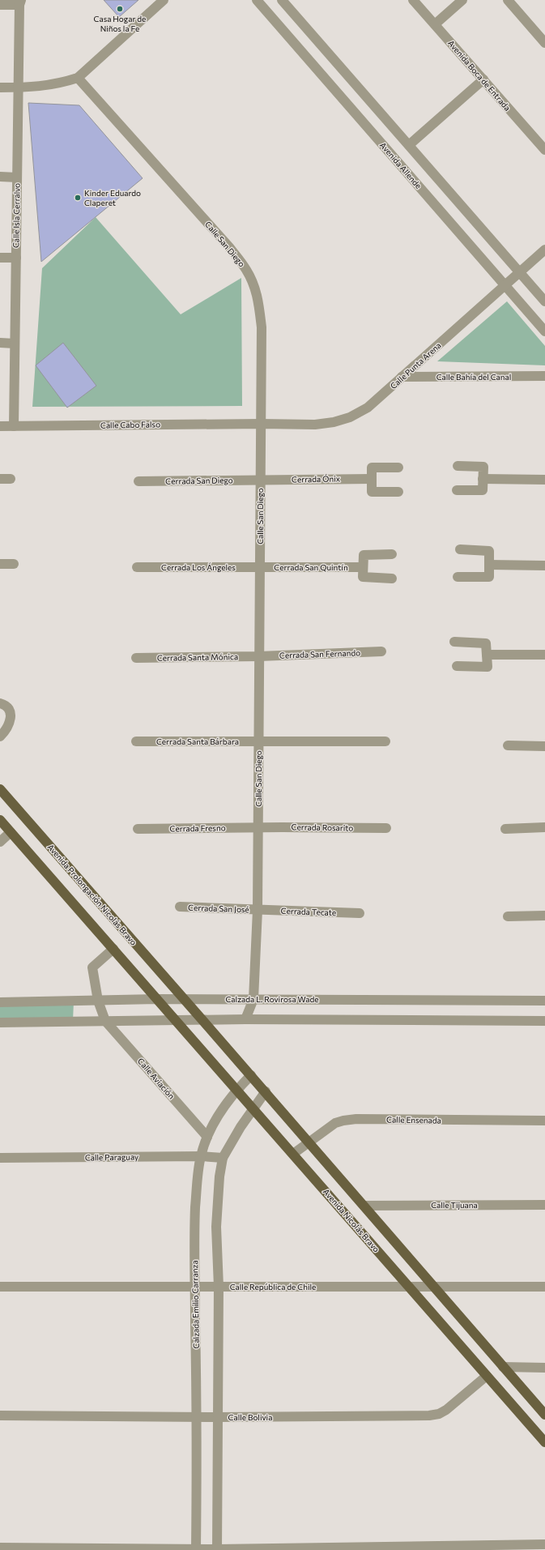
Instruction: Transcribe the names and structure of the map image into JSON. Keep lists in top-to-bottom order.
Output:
{
  "streets": {
    "main road": ["Avenida Prolongación Nicolás Bravo", "Avenida Nicolás Bravo"],
    "street": [
      "Avenida Boca de Entrada",
      "Avenida Allende",
      "Calle Isla Cerralvo",
      "Calle San Diego",
      "Calle Punta Arena",
      "Calle Bahía del Canal",
      "Calle Cabo Falso",
      "Cerrada Ónix",
      "Cerrada San Diego",
      "Cerrada Los Ángeles",
      "Cerrada San Quintín",
      "Cerrada San Fernando",
      "Cerrada Santa Mónica",
      "Cerrada Santa Bárbara",
      "Cerrada Rosarito",
      "Cerrada Fresno",
      "Cerrada San José",
      "Cerrada Tecate",
      "Calzada L. Rovirosa Wade",
      "Calle Aviación",
      "Calle Ensenada",
      "Calle Paraguay",
      "Calle Tijuana",
      "Calle República de Chile",
      "Calzada Emilio Carranza",
      "Calle Bolivia"
    ]
  },
  "crossings": [
    ["Avenida Allende", "Calle Punta Arena"],
    ["Calle Isla Cerralvo", "Calle Cabo Falso"],
    ["Calle San Diego", "Calle Punta Arena"],
    ["Calle San Diego", "Calle Cabo Falso"],
    ["Calle San Diego", "Cerrada Ónix"],
    ["Calle San Diego", "Cerrada San Diego"],
    ["Calle San Diego", "Cerrada Los Ángeles"],
    ["Calle San Diego", "Cerrada San Quintín"],
    ["Calle San Diego", "Cerrada San Fernando"],
    ["Calle San Diego", "Cerrada Santa Mónica"],
    ["Calle San Diego", "Cerrada Santa Bárbara"],
    ["Calle San Diego", "Cerrada Rosarito"],
    ["Calle San Diego", "Cerrada Fresno"],
    ["Calle San Diego", "Cerrada San José"],
    ["Calle San Diego", "Cerrada Tecate"],
    ["Calle San Diego", "Calzada L. Rovirosa Wade"],
    ["Calle Punta Arena", "Calle Bahía del Canal"],
    ["Calle Punta Arena", "Calle Cabo Falso"],
    ["Cerrada Ónix", "Cerrada San Diego"],
    ["Cerrada Los Ángeles", "Cerrada San Quintín"],
    ["Cerrada San Fernando", "Cerrada Santa Mónica"],
    ["Cerrada Rosarito", "Cerrada Fresno"],
    ["Avenida Prolongación Nicolás Bravo", "Calzada L. Rovirosa Wade"],
    ["Cerrada San José", "Cerrada Tecate"],
    ["Calzada L. Rovirosa Wade", "Avenida Nicolás Bravo"],
    ["Calle Aviación", "Calzada Emilio Carranza"],
    ["Calle Ensenada", "Avenida Nicolás Bravo"],
    ["Calle Paraguay", "Calzada Emilio Carranza"],
    ["Avenida Nicolás Bravo", "Calle República de Chile"],
    ["Avenida Nicolás Bravo", "Calzada Emilio Carranza"],
    ["Avenida Nicolás Bravo", "Calle Bolivia"],
    ["Calle República de Chile", "Calzada Emilio Carranza"],
    ["Calzada Emilio Carranza", "Calle Bolivia"]
  ],
  "places": ["Casa Hogar de Niños la Fe", "Kinder Eduardo Claperet"]
}
